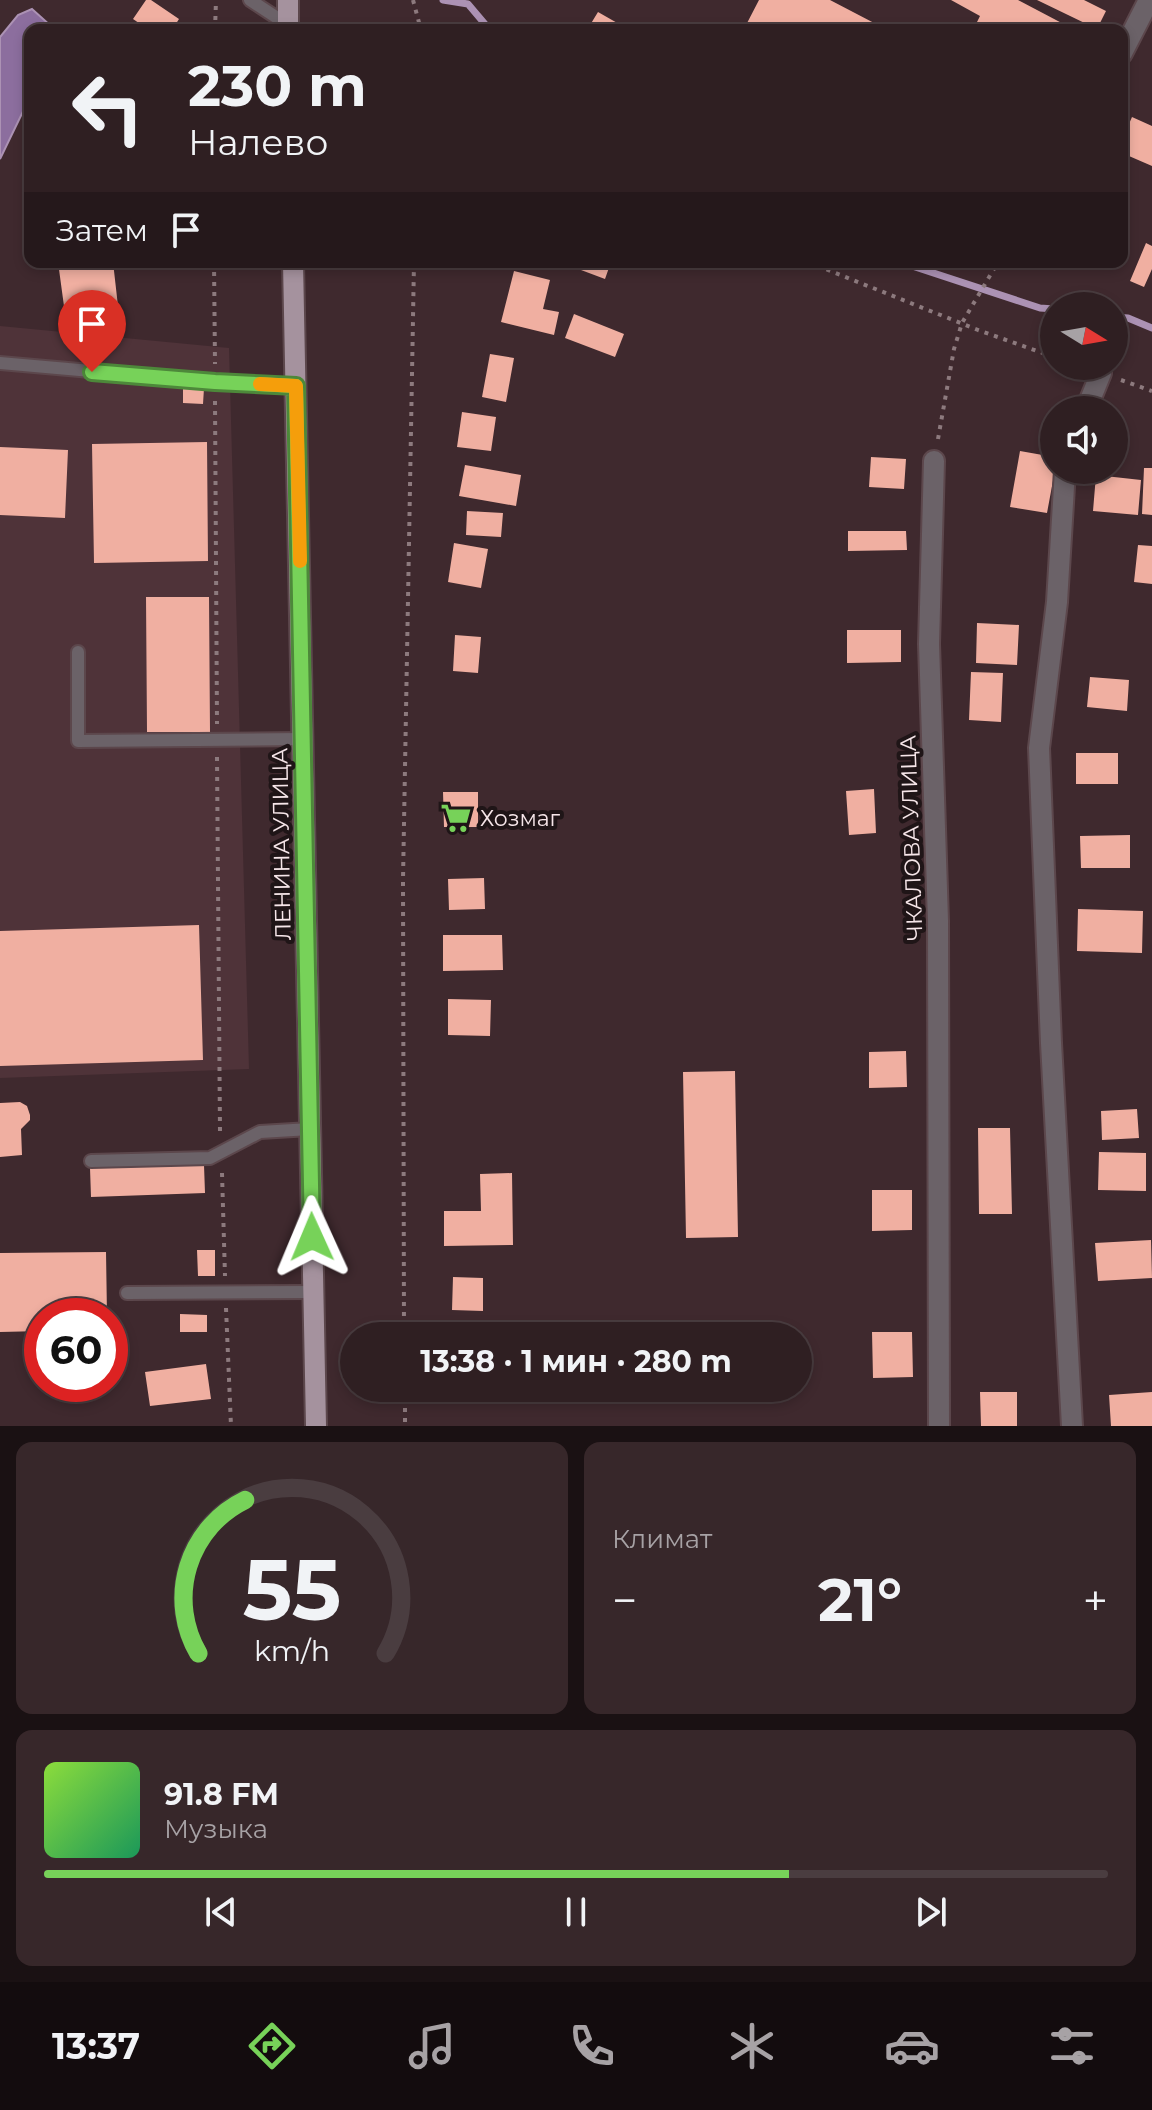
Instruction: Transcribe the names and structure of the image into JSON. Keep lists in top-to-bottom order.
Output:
{
  "streets": {
    "main road": ["ЛЕНИНА УЛИЦА"],
    "street": ["ЧКАЛОВА УЛИЦА"]
  },
  "places": {
    "supermarket": ["Хозмаг"]
  },
  "north": "right",
  "page": {
    "turn": ["230 m", "Налево"],
    "then": "Затем",
    "limit": "60",
    "trip": "13:38 · 1 мин · 280 m",
    "tile": "Климат",
    "heat": ["−", "21°", "+"],
    "song": ["91.8 FM", "Музыка"],
    "tabs": "13:37",
    "gauge": ["55", "km/h"]
  }
}
